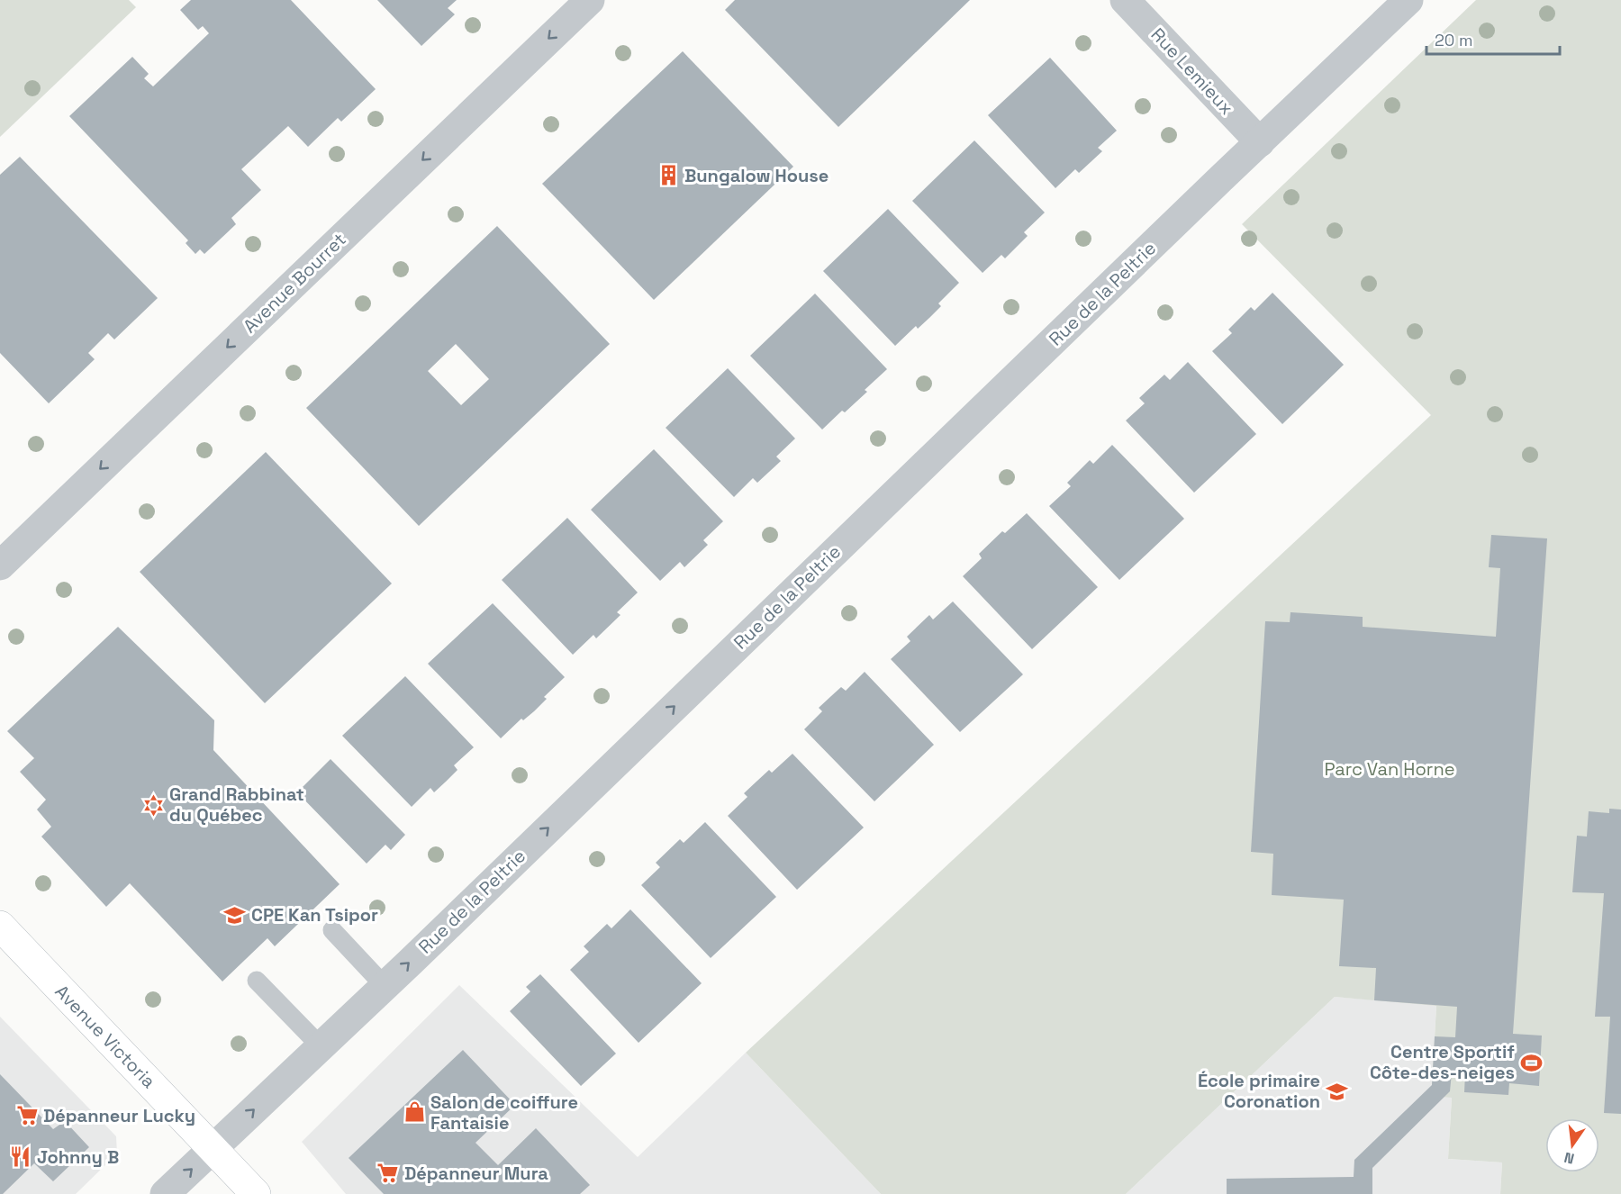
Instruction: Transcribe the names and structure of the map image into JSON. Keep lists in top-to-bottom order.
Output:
{
  "streets": {
    "street": [
      "Rue Lemieux",
      "Avenue Bourret",
      "Rue de la Peltrie",
      "Avenue Victoria"
    ]
  },
  "crossings": [
    ["Rue Lemieux", "Rue de la Peltrie"],
    ["Rue de la Peltrie", "Avenue Victoria"]
  ],
  "one_way": ["Avenue Bourret", "Rue de la Peltrie"],
  "parks": ["Parc Van Horne"],
  "places": {
    "building": ["Bungalow House"],
    "synagogue": ["Grand Rabbinat du Québec"],
    "school or university": ["CPE Kan Tsipor", "École primaire Coronation"],
    "sports": ["Centre Sportif Côte-des-neiges"],
    "shop": ["Salon de coiffure Fantaisie"],
    "supermarket": ["Dépanneur Lucky", "Dépanneur Mura"],
    "restaurant": ["Johnny B"]
  },
  "scale_bar": "20 m",
  "north": "bottom"
}
